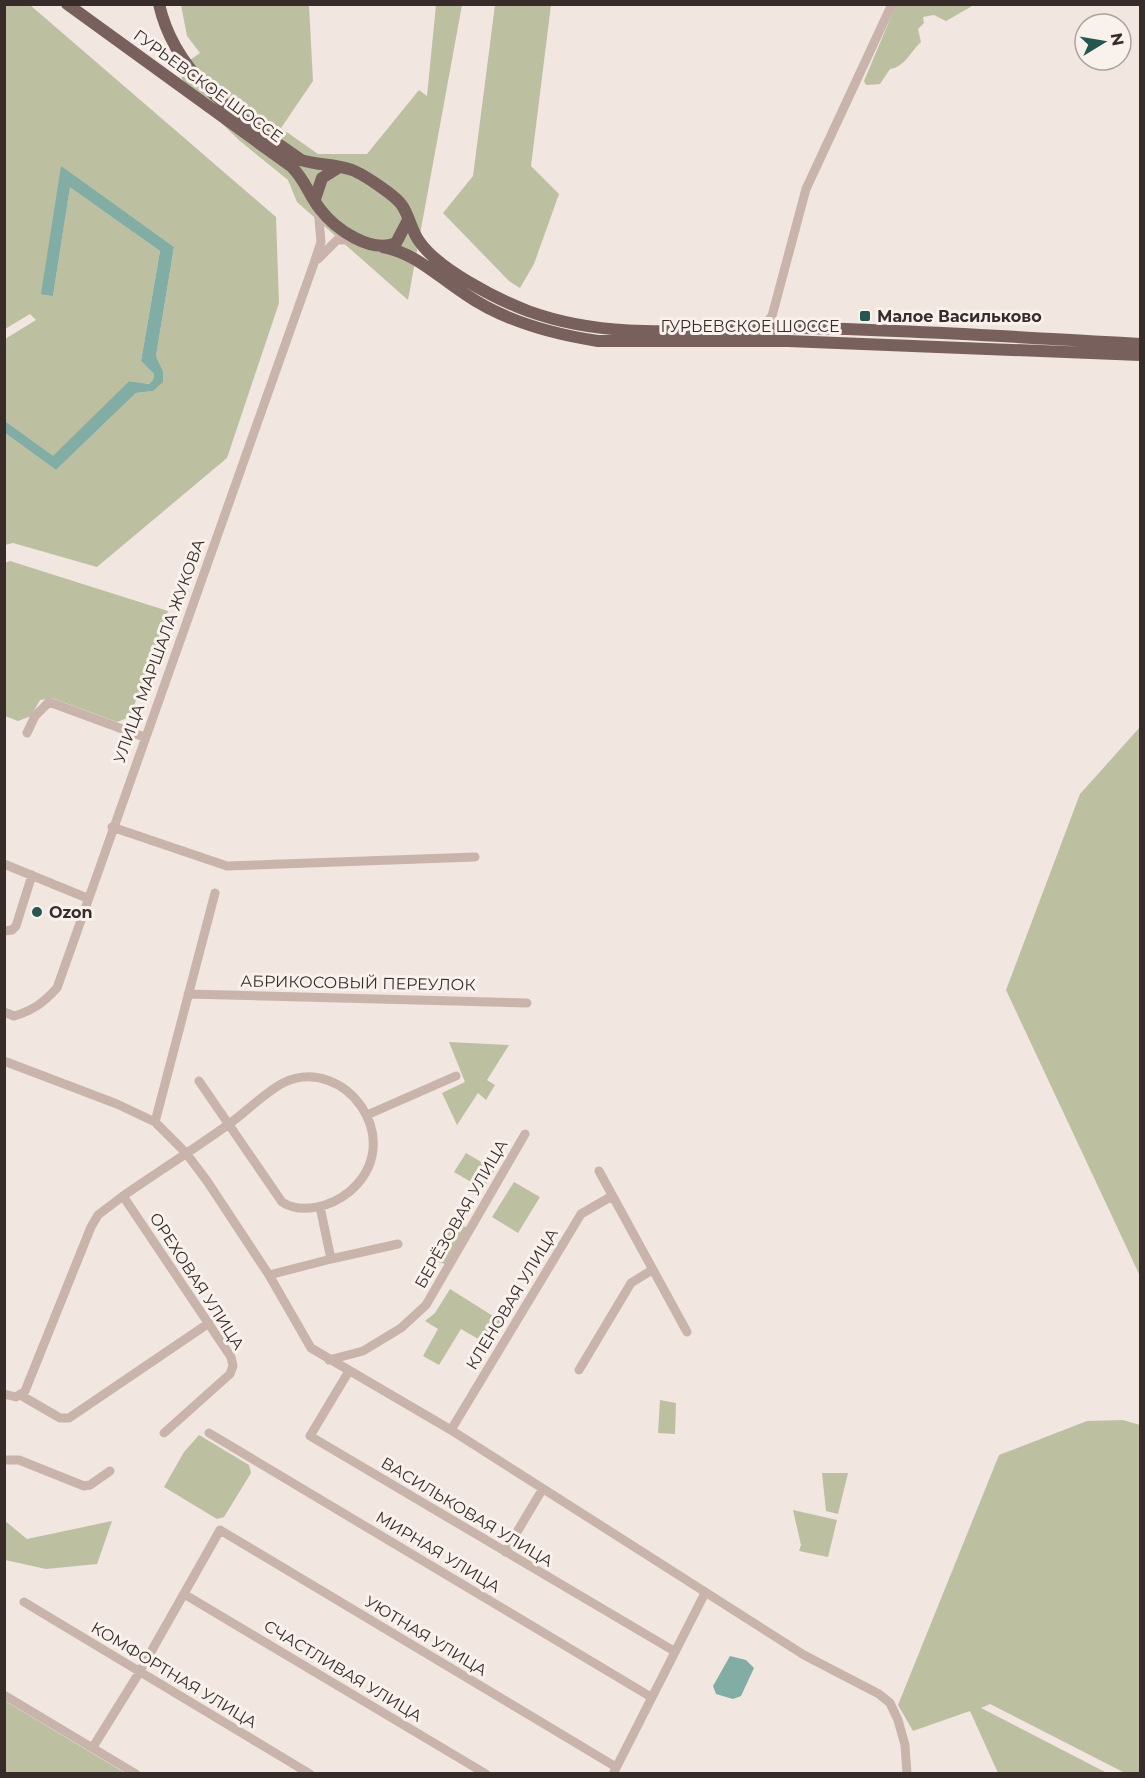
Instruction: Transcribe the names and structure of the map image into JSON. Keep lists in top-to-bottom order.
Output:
{
  "streets": {
    "main road": ["ГУРЬЕВСКОЕ ШОССЕ"],
    "street": [
      "УЛИЦА МАРШАЛА ЖУКОВА",
      "АБРИКОСОВЫЙ ПЕРЕУЛОК",
      "БЕРЁЗОВАЯ УЛИЦА",
      "ОРЕХОВАЯ УЛИЦА",
      "КЛЕНОВАЯ УЛИЦА",
      "ВАСИЛЬКОВАЯ УЛИЦА",
      "МИРНАЯ УЛИЦА",
      "УЮТНАЯ УЛИЦА",
      "СЧАСТЛИВАЯ УЛИЦА",
      "КОМФОРТНАЯ УЛИЦА"
    ]
  },
  "crossings": [
    ["ГУРЬЕВСКОЕ ШОССЕ", "УЛИЦА МАРШАЛА ЖУКОВА"],
    ["УЮТНАЯ УЛИЦА", "СЧАСТЛИВАЯ УЛИЦА"]
  ],
  "places": {
    "transit": ["Малое Васильково"],
    "other": ["Ozon"]
  },
  "north": "right"
}
